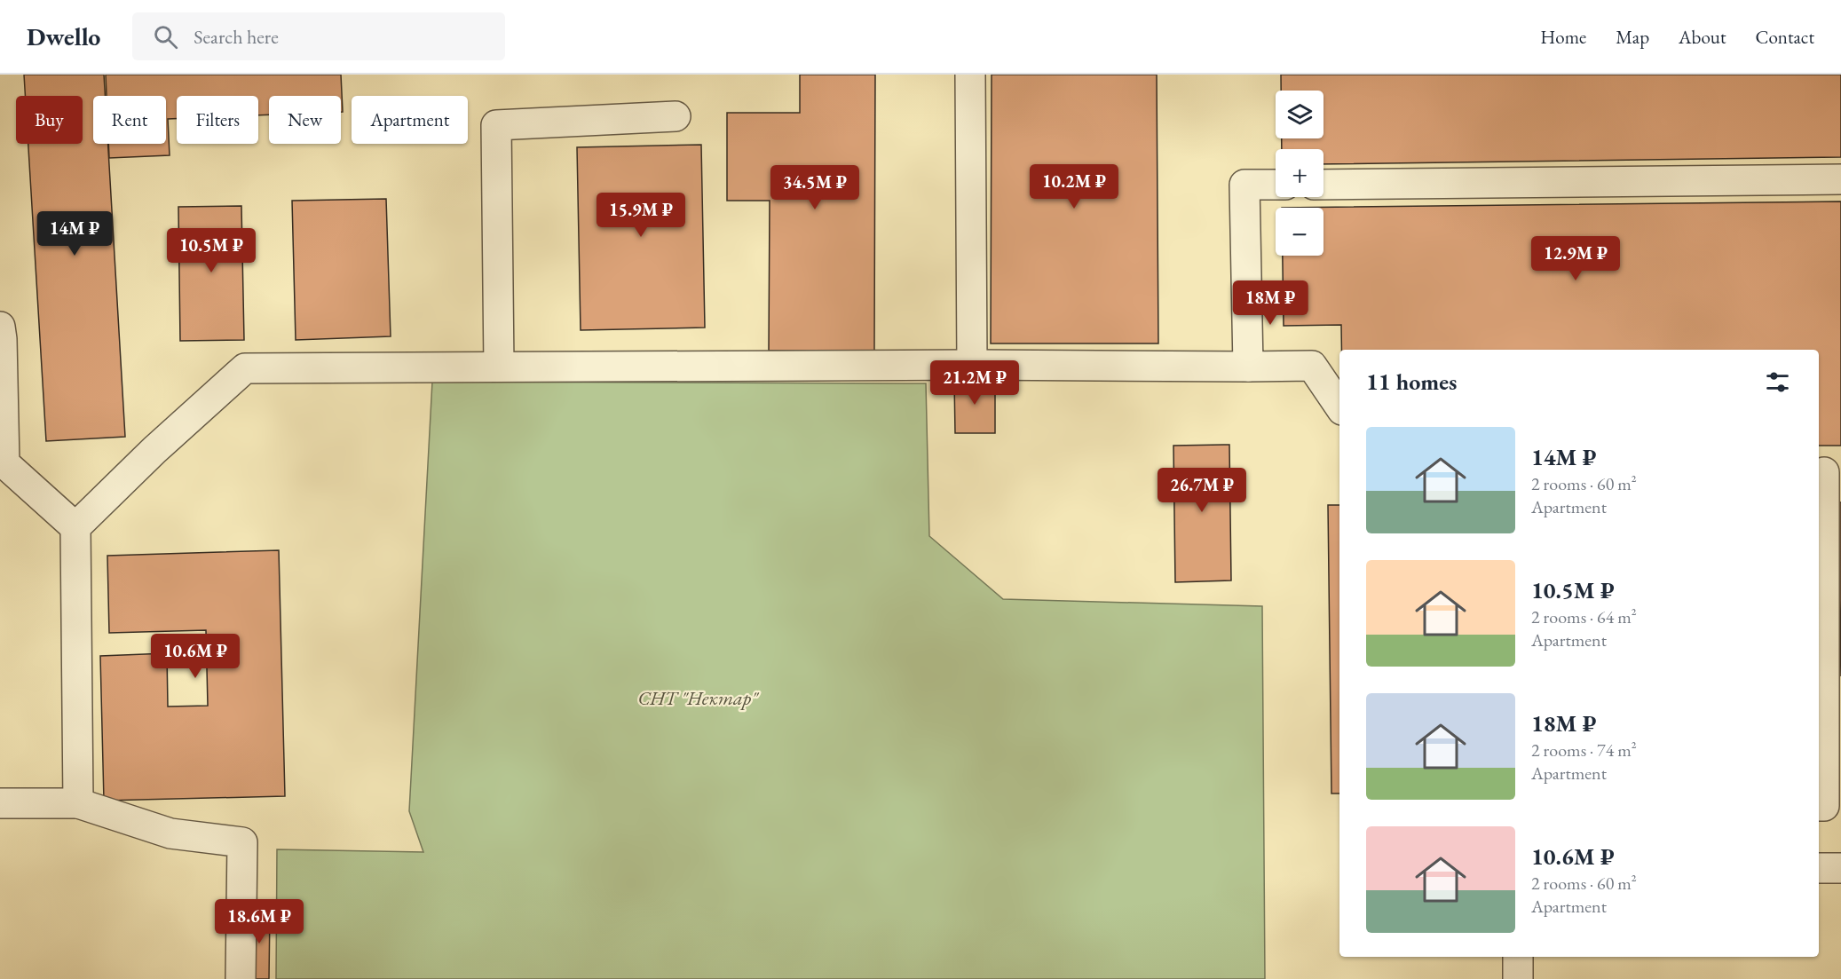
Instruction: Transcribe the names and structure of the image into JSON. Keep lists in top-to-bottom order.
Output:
{
  "parks": ["СНТ \"Нектар\""],
  "page": {
    "header": "Dwello",
    "search": "Search here",
    "nav": [
      "Home",
      "Map",
      "About",
      "Contact"
    ],
    "map_buttons": ["+", "−"],
    "chip": [
      "Buy",
      "Rent",
      "Filters",
      "New",
      "Apartment"
    ],
    "price": [
      "10.2M ₽",
      "34.5M ₽",
      "15.9M ₽",
      "14M ₽",
      "10.5M ₽",
      "12.9M ₽",
      "18M ₽",
      "21.2M ₽",
      "26.7M ₽",
      "10.6M ₽",
      "18.6M ₽"
    ],
    "heading": "11 homes",
    "list": [
      {
        "name": "14M ₽",
        "note": "2 rooms · 60 m² · Apartment"
      },
      {
        "name": "10.5M ₽",
        "note": "2 rooms · 64 m² · Apartment"
      },
      {
        "name": "18M ₽",
        "note": "2 rooms · 74 m² · Apartment"
      },
      {
        "name": "10.6M ₽",
        "note": "2 rooms · 60 m² · Apartment"
      }
    ]
  }
}
